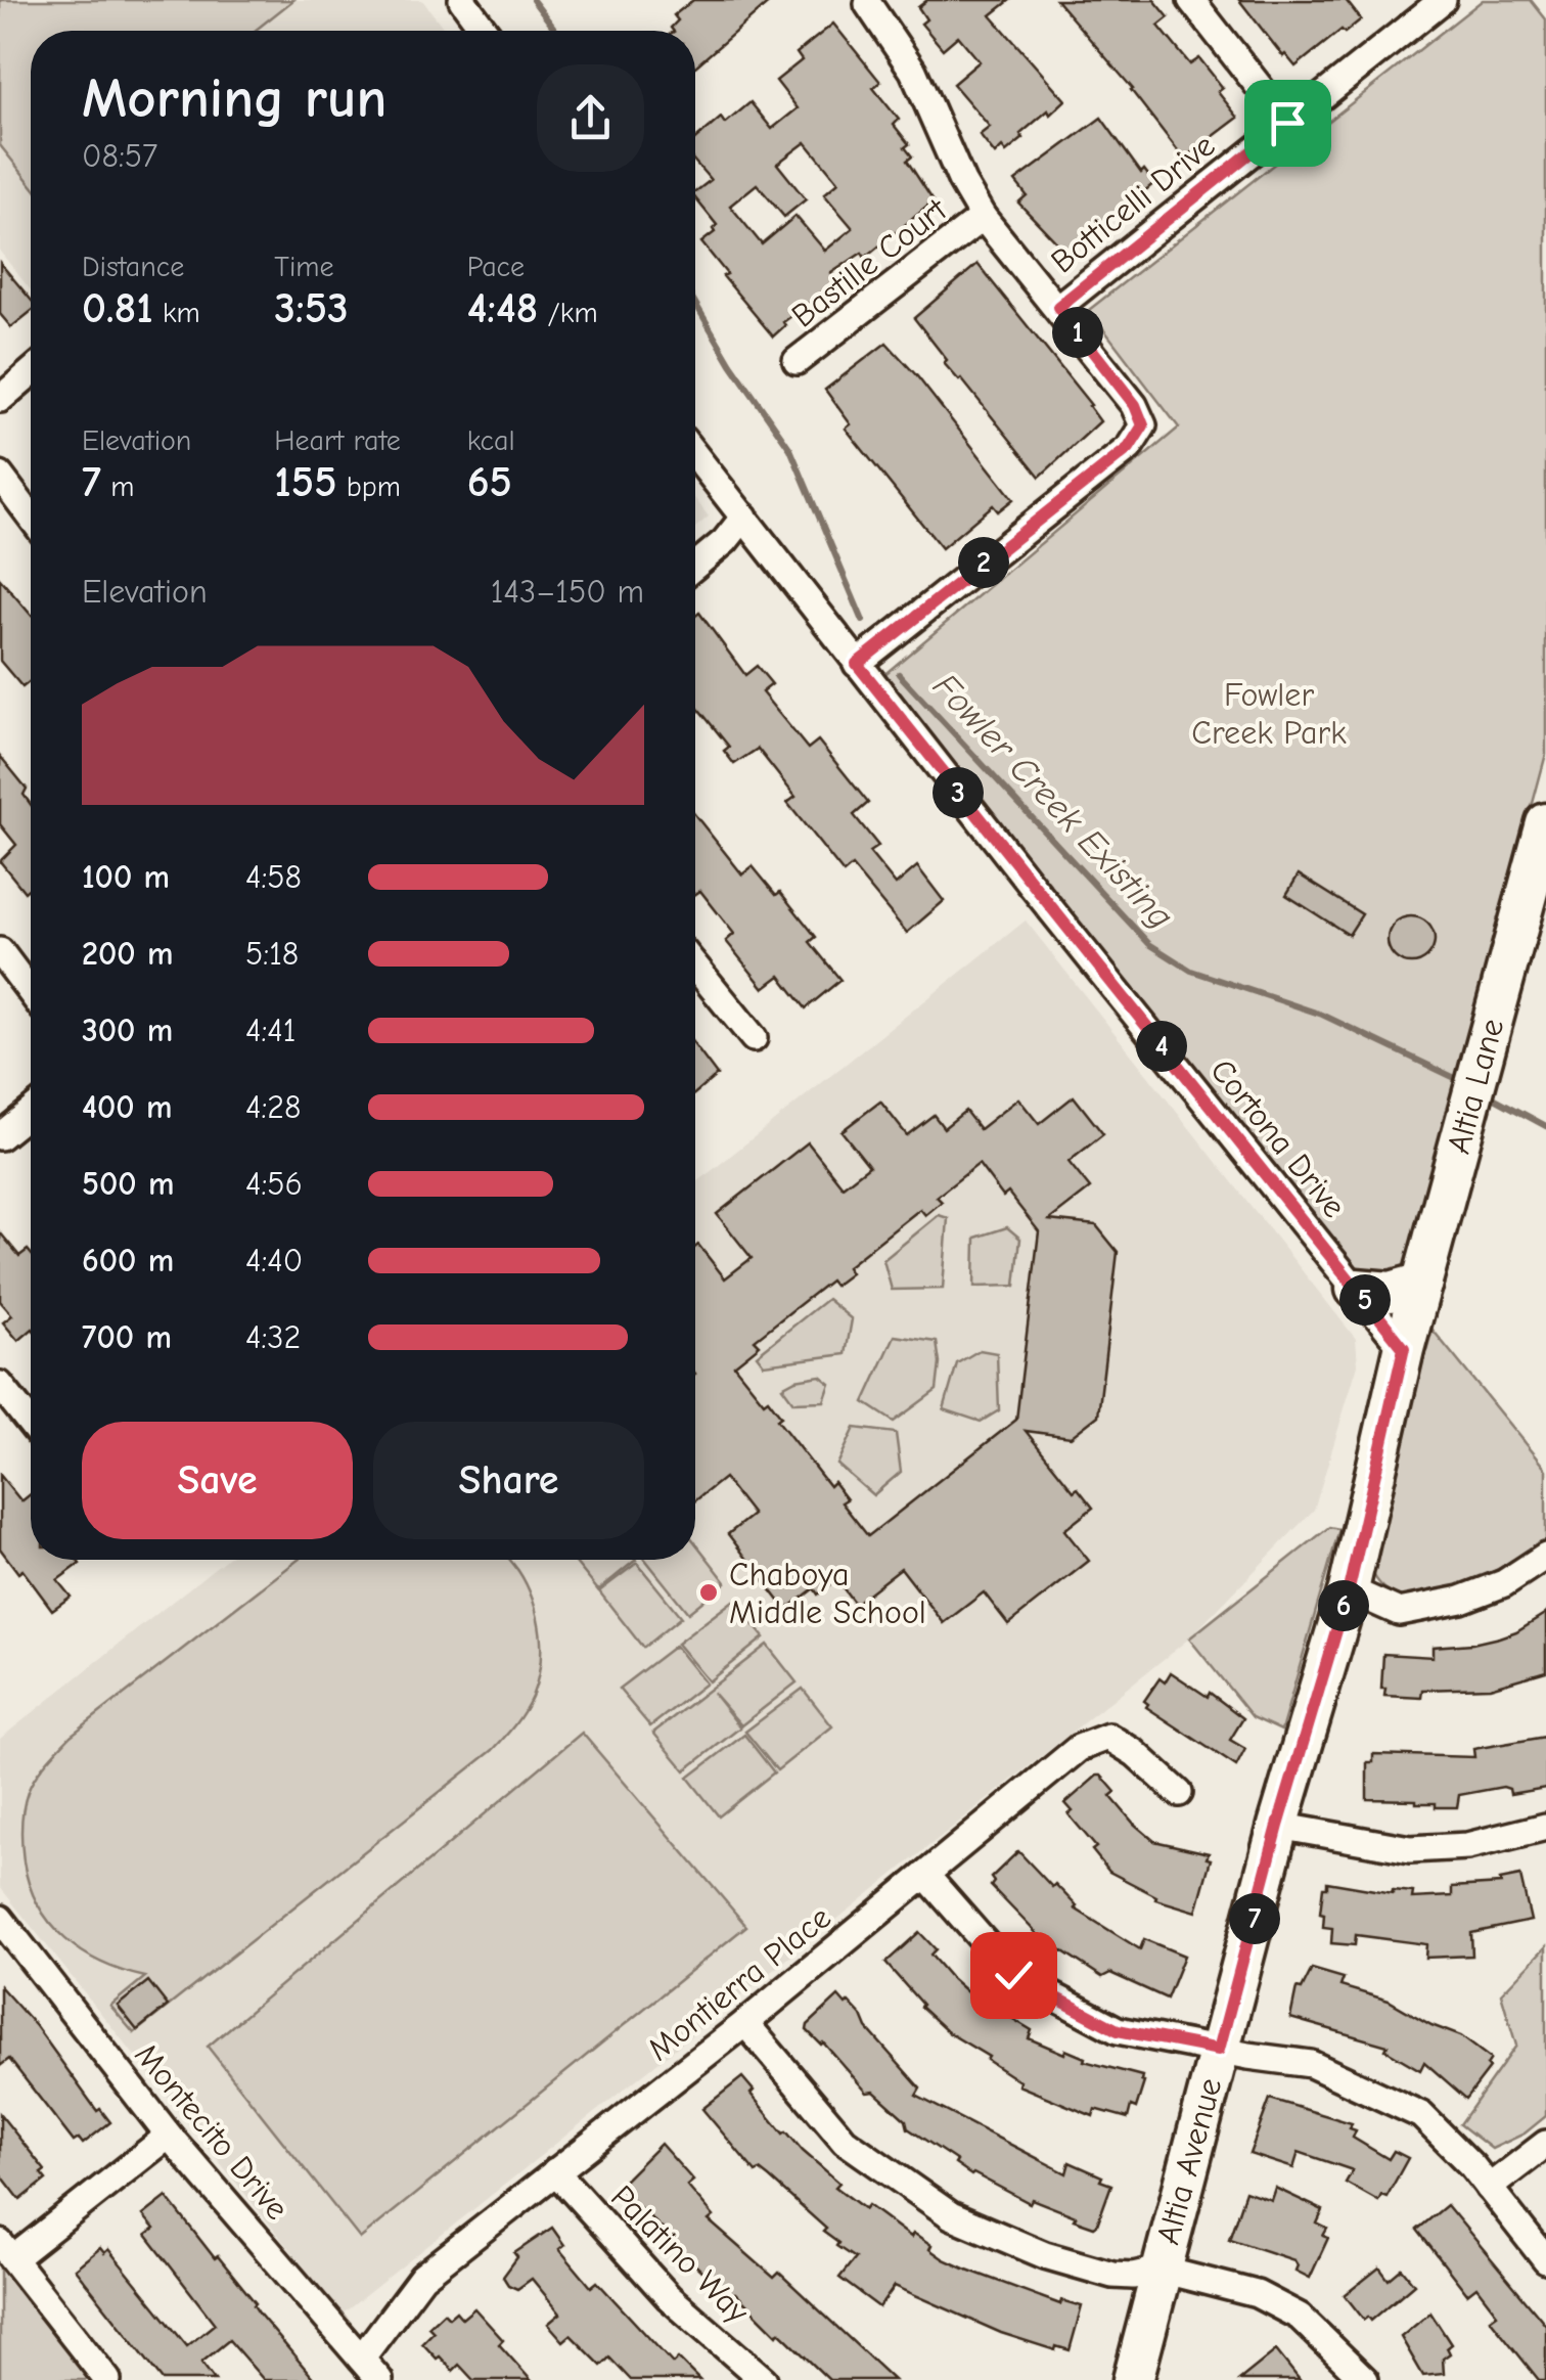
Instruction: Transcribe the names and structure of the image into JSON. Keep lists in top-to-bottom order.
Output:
{
  "streets": {
    "street": [
      "Botticelli Drive",
      "Bastille Court",
      "Altia Lane",
      "Cortona Drive",
      "Montierra Place",
      "Montecito Drive",
      "Altia Avenue",
      "Palatino Way"
    ]
  },
  "crossings": [
    ["Altia Lane", "Cortona Drive"],
    ["Altia Lane", "Altia Avenue"],
    ["Cortona Drive", "Altia Avenue"],
    ["Montierra Place", "Montecito Drive"],
    ["Montierra Place", "Palatino Way"]
  ],
  "water": ["Fowler Creek Existing"],
  "parks": ["Fowler Creek Park"],
  "places": ["Chaboya Middle School"],
  "page": {
    "heading": ["Morning run", "08:57"],
    "stats": [
      ["Distance", "0.81 km"],
      ["Time", "3:53"],
      ["Pace", "4:48 /km"],
      ["Elevation", "7 m"],
      ["Heart rate", "155 bpm"],
      ["kcal", "65"]
    ],
    "pins": [
      "1",
      "2",
      "3",
      "4",
      "5",
      "6",
      "7"
    ],
    "chart": ["Elevation", "143–150 m"],
    "list": [
      {
        "name": "100 m",
        "note": "4:58"
      },
      {
        "name": "200 m",
        "note": "5:18"
      },
      {
        "name": "300 m",
        "note": "4:41"
      },
      {
        "name": "400 m",
        "note": "4:28"
      },
      {
        "name": "500 m",
        "note": "4:56"
      },
      {
        "name": "600 m",
        "note": "4:40"
      },
      {
        "name": "700 m",
        "note": "4:32"
      }
    ],
    "buttons": ["Save", "Share"]
  }
}
